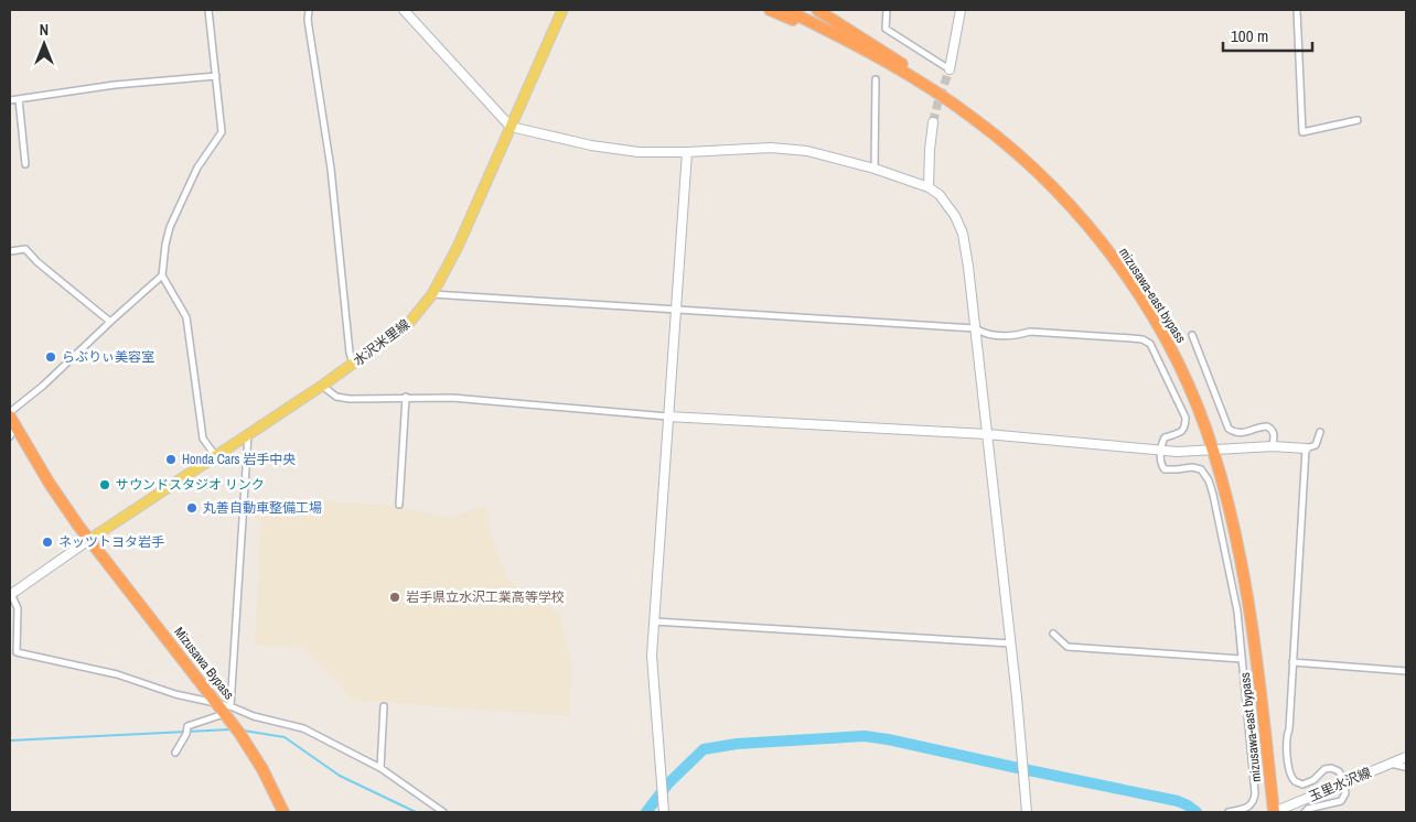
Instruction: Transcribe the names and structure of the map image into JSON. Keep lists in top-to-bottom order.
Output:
{
  "streets": {
    "highway": ["mizusawa-east bypass", "Mizusawa Bypass"],
    "main road": ["水沢米里線"],
    "street": ["玉里水沢線"]
  },
  "crossings": [
    ["mizusawa-east bypass", "玉里水沢線"],
    ["水沢米里線", "Mizusawa Bypass"]
  ],
  "places": [
    "らぶりぃ美容室",
    "Honda Cars 岩手中央",
    "サウンドスタジオ リンク",
    "丸善自動車整備工場",
    "ネッツトヨタ岩手",
    "岩手県立水沢工業高等学校"
  ],
  "scale_bar": "100 m",
  "north": "top"
}
